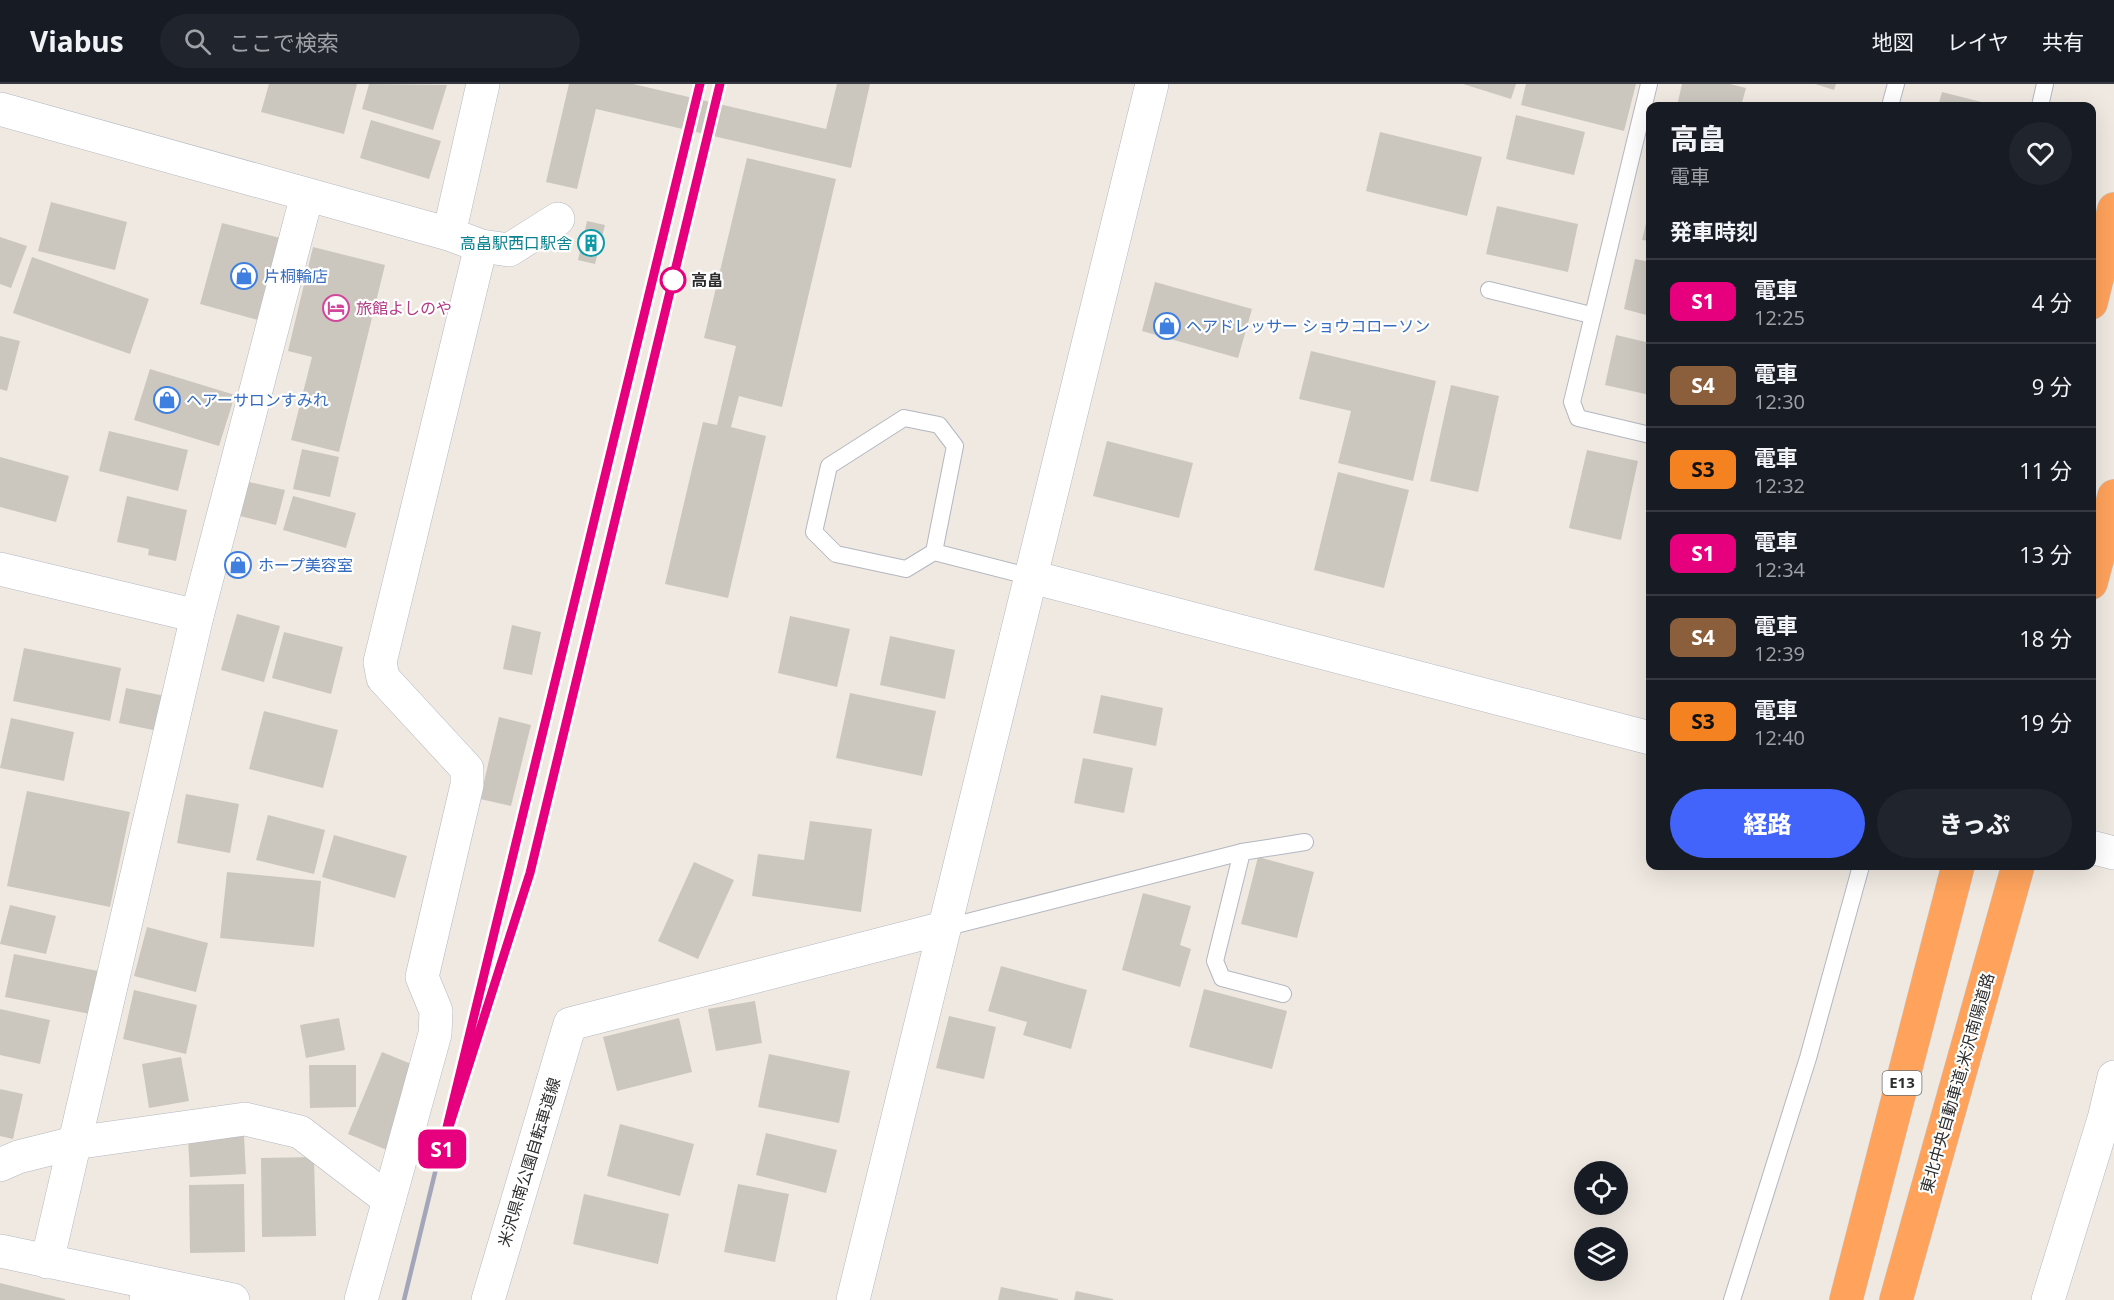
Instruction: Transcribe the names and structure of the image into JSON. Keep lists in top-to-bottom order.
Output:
{
  "streets": {
    "highway": ["E13", "東北中央自動車道;米沢南陽道路"],
    "street": ["米沢県南公園自転車道線"]
  },
  "places": {
    "building": ["高畠駅西口駅舎"],
    "shop": [
      "片桐輪店",
      "ヘアドレッサー ショウコローソン",
      "ヘアーサロンすみれ",
      "ホープ美容室"
    ],
    "other": ["高畠"],
    "hotel": ["旅館よしのや"]
  },
  "page": {
    "header": "Viabus",
    "search": "ここで検索",
    "nav": ["地図", "レイヤ", "共有"],
    "on_map": "S1",
    "heading": [
      ["高畠", "電車"],
      "発車時刻"
    ],
    "list": [
      {
        "mark": "S1",
        "name": "電車",
        "note": "12:25",
        "value": "4 分"
      },
      {
        "mark": "S4",
        "name": "電車",
        "note": "12:30",
        "value": "9 分"
      },
      {
        "mark": "S3",
        "name": "電車",
        "note": "12:32",
        "value": "11 分"
      },
      {
        "mark": "S1",
        "name": "電車",
        "note": "12:34",
        "value": "13 分"
      },
      {
        "mark": "S4",
        "name": "電車",
        "note": "12:39",
        "value": "18 分"
      },
      {
        "mark": "S3",
        "name": "電車",
        "note": "12:40",
        "value": "19 分"
      }
    ],
    "buttons": ["経路", "きっぷ"]
  }
}
